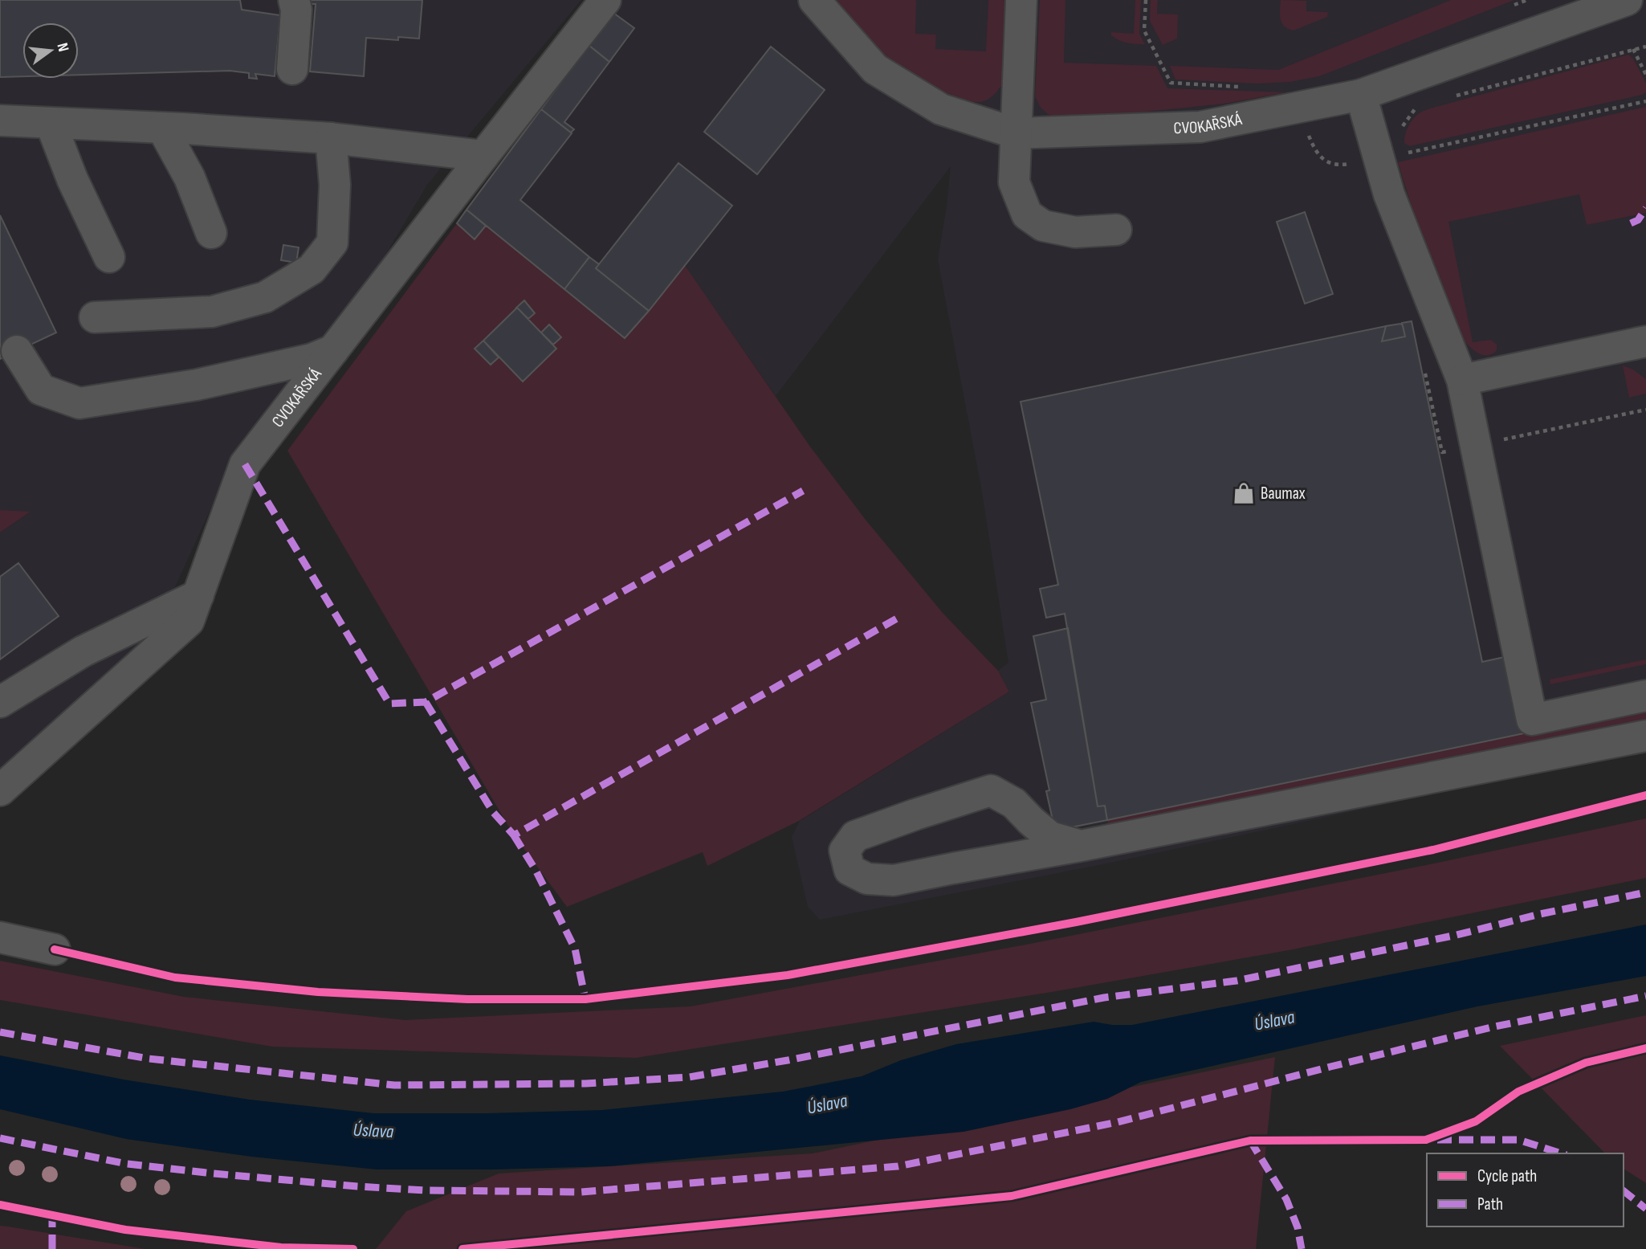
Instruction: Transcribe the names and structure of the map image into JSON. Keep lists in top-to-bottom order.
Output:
{
  "streets": {
    "street": ["CVOKAŘSKÁ"]
  },
  "water": ["Úslava"],
  "places": {
    "shop": ["Baumax"]
  },
  "legend": ["Cycle path", "Path"],
  "north": "right"
}
